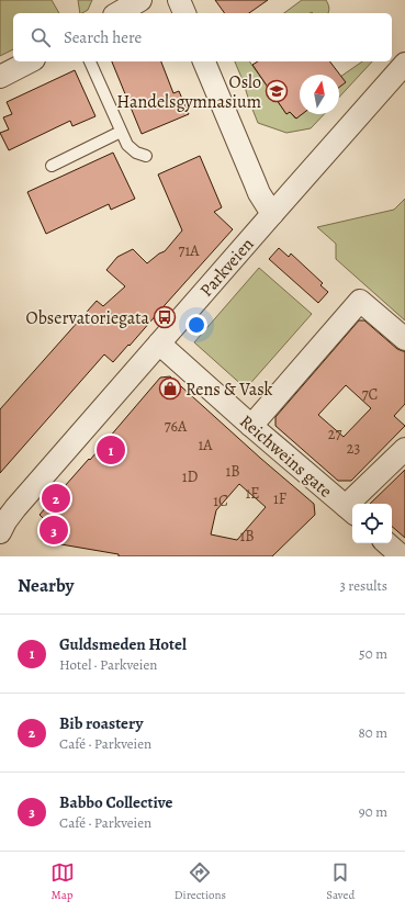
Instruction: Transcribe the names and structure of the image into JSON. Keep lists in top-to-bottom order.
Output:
{
  "streets": {
    "street": ["Parkveien", "Reichweins gate"]
  },
  "crossings": [
    ["Parkveien", "Reichweins gate"]
  ],
  "places": {
    "school or university": ["Oslo Handelsgymnasium"],
    "bus stop": ["Observatoriegata"],
    "shop": ["Rens & Vask"]
  },
  "house_numbers": [
    "71A",
    "7C",
    "76A",
    "27",
    "1A",
    "23",
    "1B",
    "1D",
    "1E",
    "1F",
    "1C",
    "1B"
  ],
  "north": "top",
  "page": {
    "search": "Search here",
    "pins": ["1", "2", "3"],
    "heading": ["Nearby", "3 results"],
    "list": [
      {
        "mark": "1",
        "name": "Guldsmeden Hotel",
        "note": "Hotel · Parkveien",
        "value": "50 m"
      },
      {
        "mark": "2",
        "name": "Bib roastery",
        "note": "Café · Parkveien",
        "value": "80 m"
      },
      {
        "mark": "3",
        "name": "Babbo Collective",
        "note": "Café · Parkveien",
        "value": "90 m"
      }
    ],
    "nav": ["Map", "Directions", "Saved"]
  }
}
